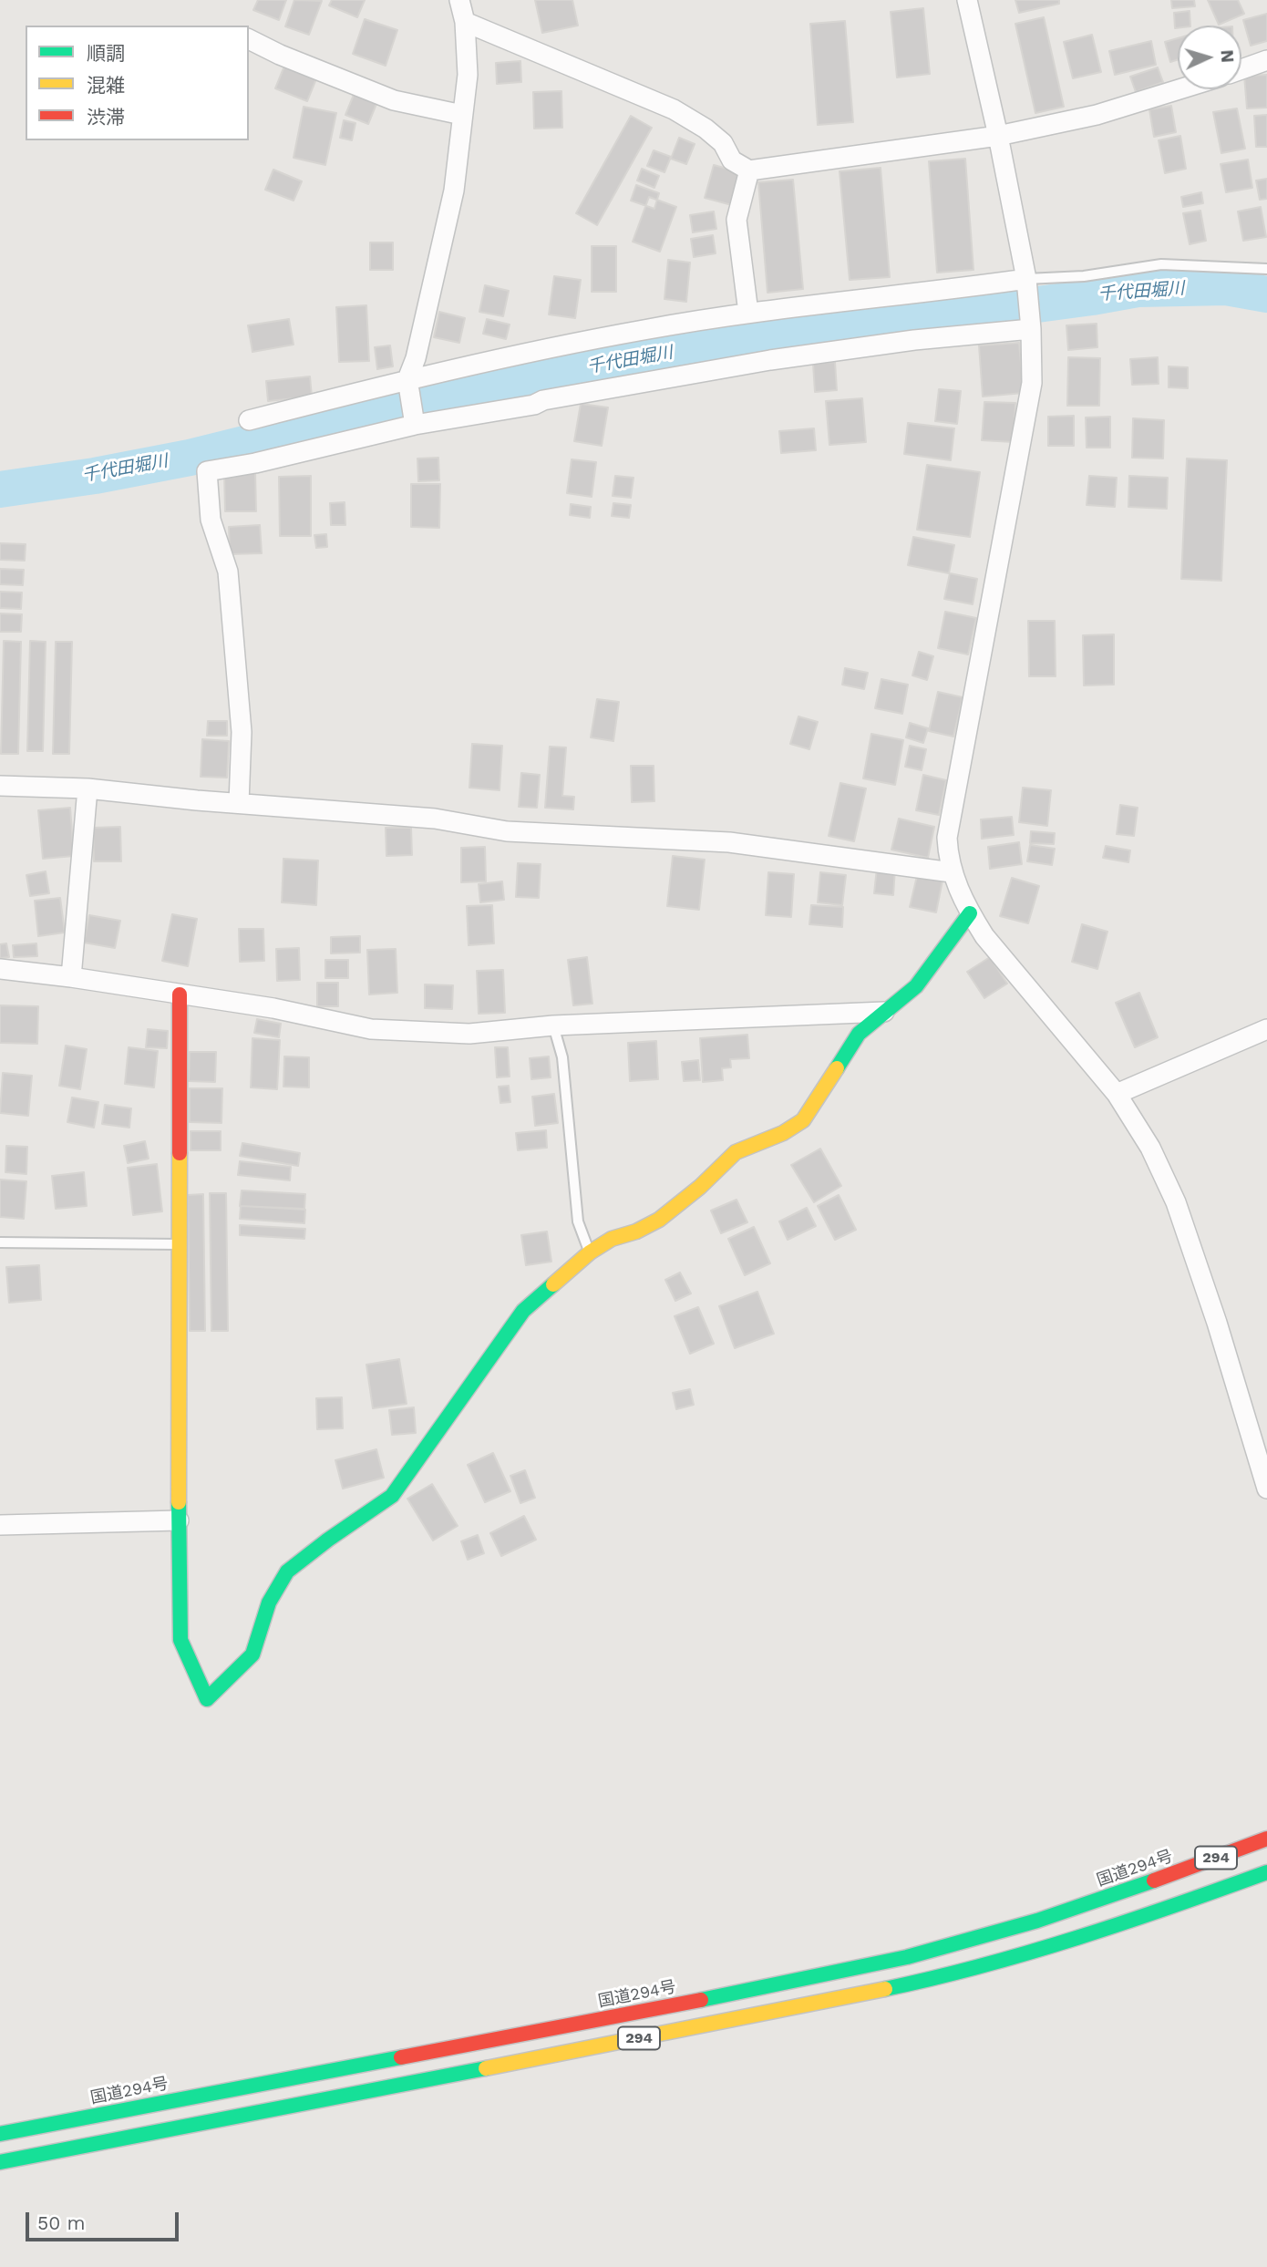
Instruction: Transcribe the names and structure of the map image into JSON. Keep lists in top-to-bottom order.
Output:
{
  "streets": {
    "main road": ["294", "国道294号"]
  },
  "water": ["千代田堀川"],
  "legend": ["順調", "混雑", "渋滞"],
  "scale_bar": "50 m",
  "north": "right"
}
